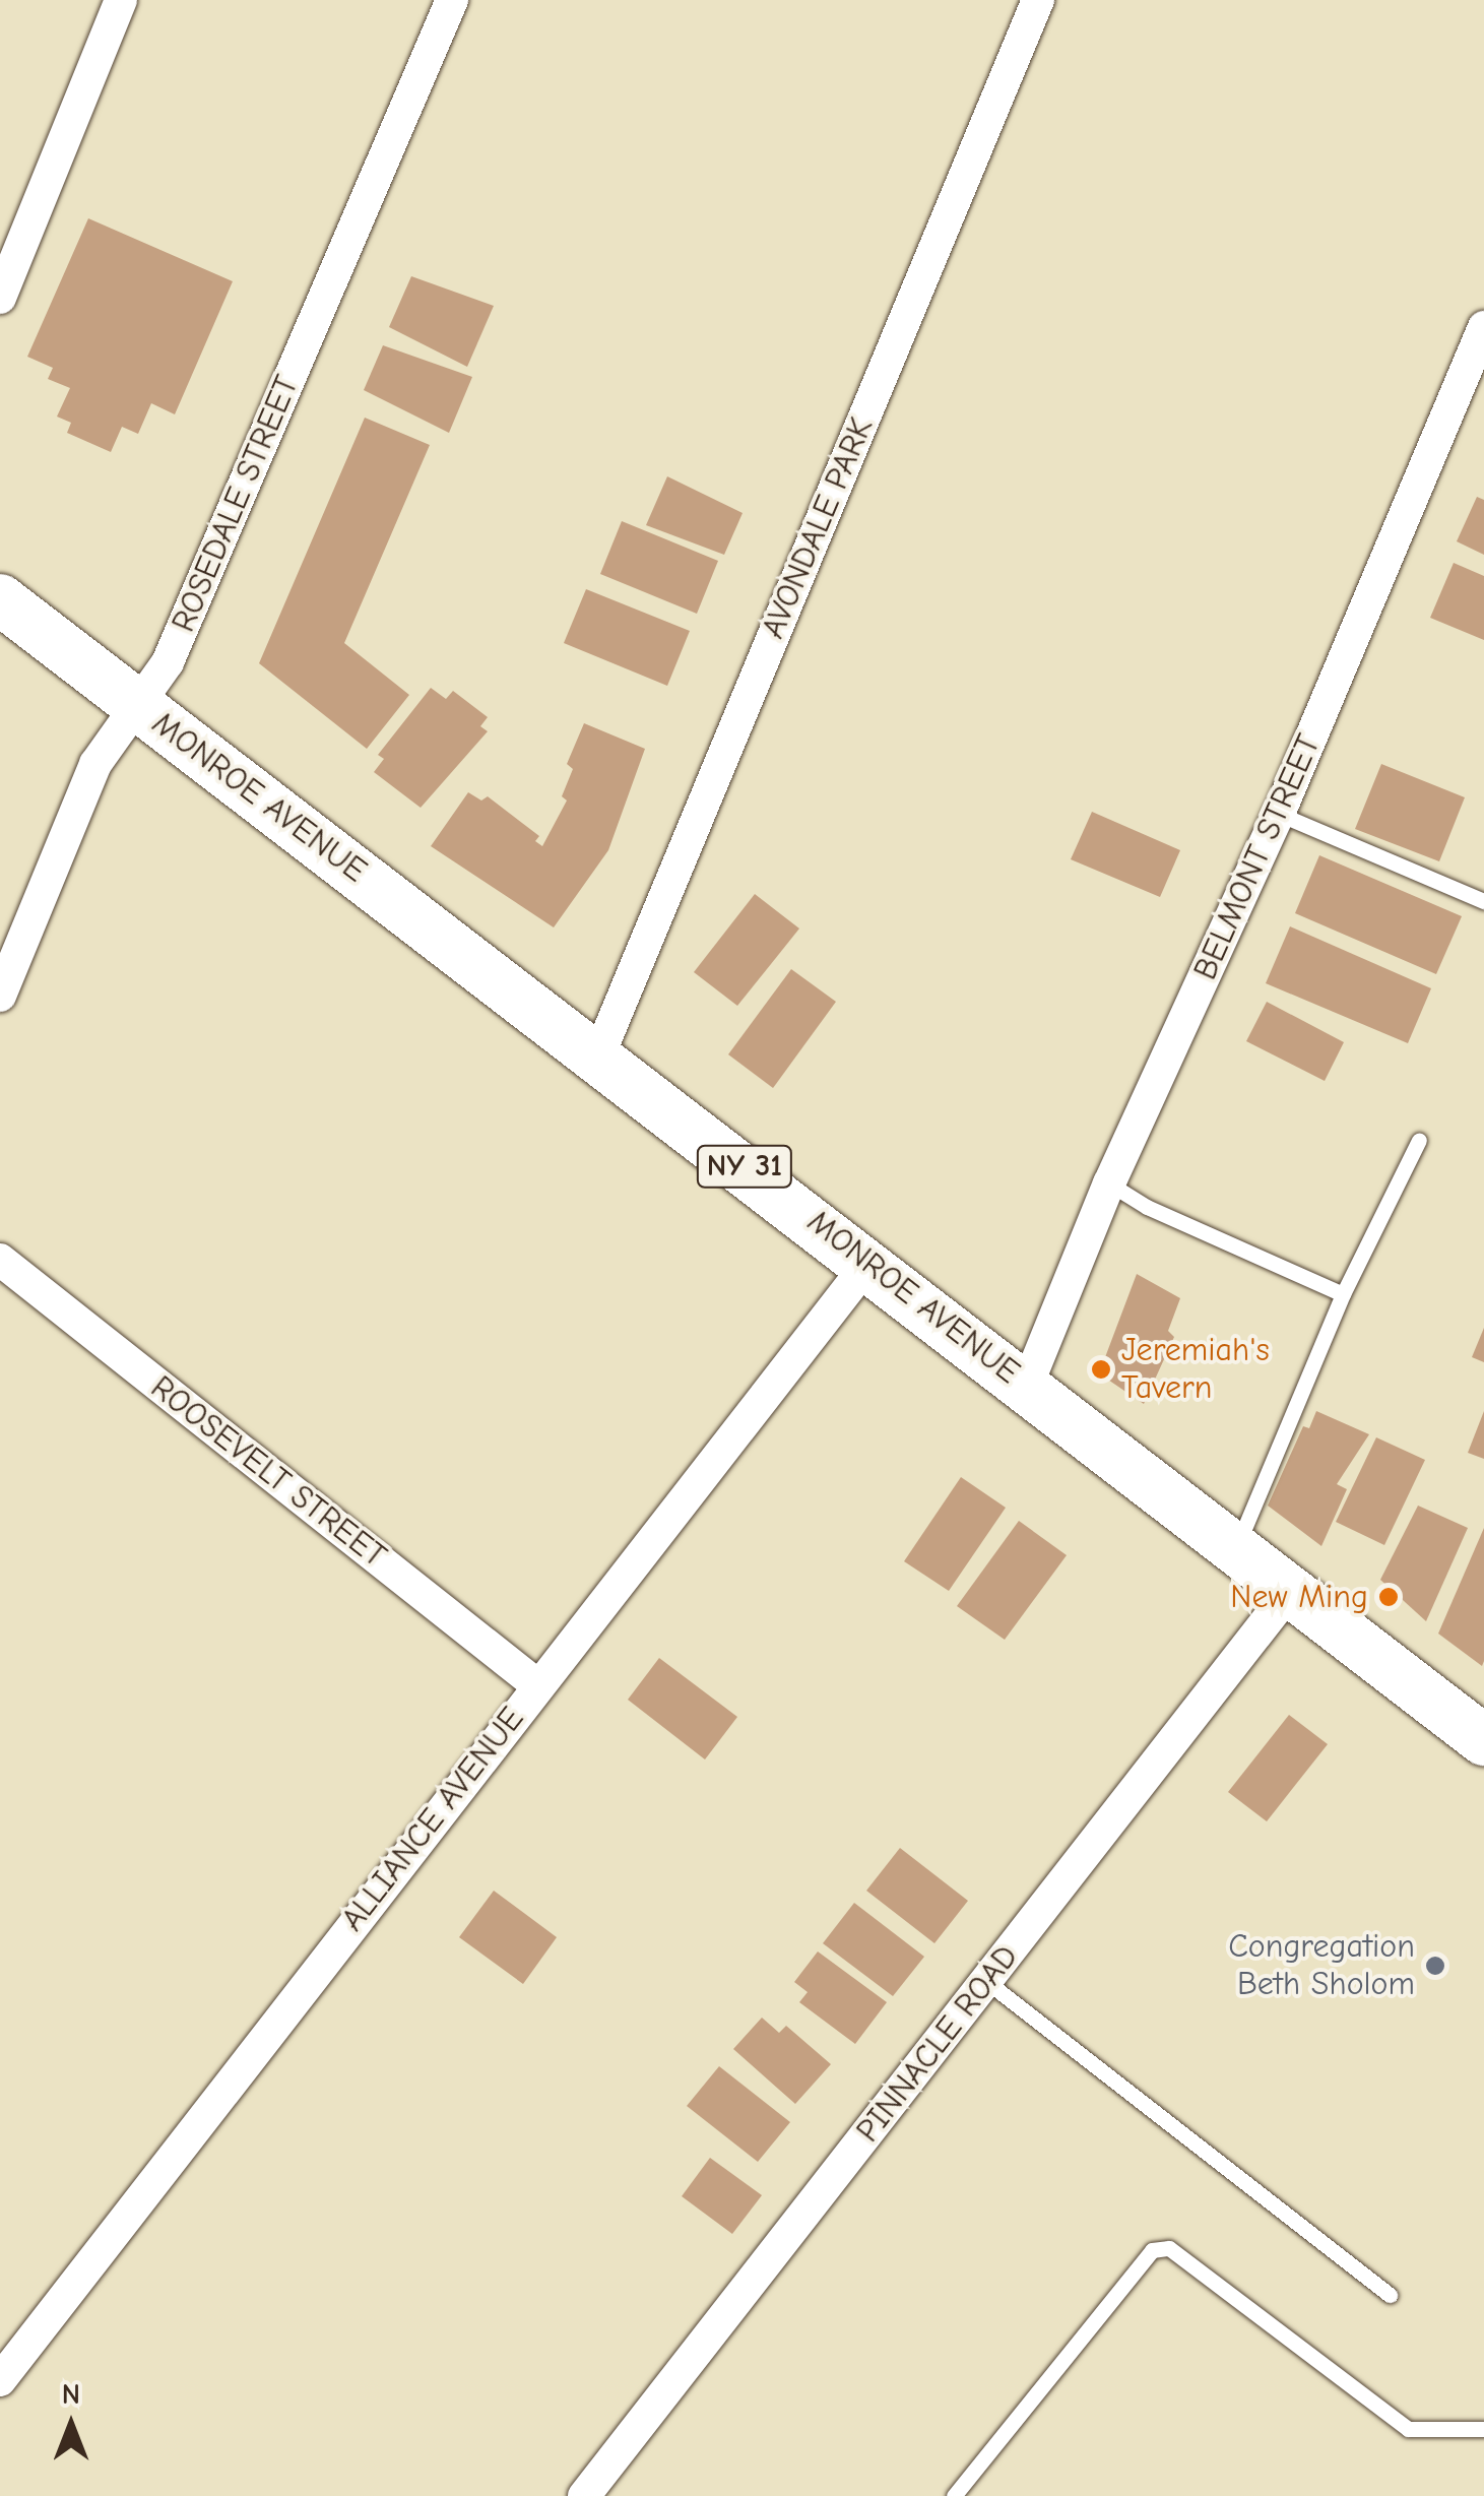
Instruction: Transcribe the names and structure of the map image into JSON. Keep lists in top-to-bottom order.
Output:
{
  "streets": {
    "main road": ["MONROE AVENUE", "NY 31"],
    "street": [
      "ROSEDALE STREET",
      "AVONDALE PARK",
      "BELMONT STREET",
      "ROOSEVELT STREET",
      "ALLIANCE AVENUE",
      "PINNACLE ROAD"
    ]
  },
  "crossings": [
    ["ROSEDALE STREET", "MONROE AVENUE"],
    ["AVONDALE PARK", "MONROE AVENUE"],
    ["MONROE AVENUE", "BELMONT STREET"],
    ["MONROE AVENUE", "ALLIANCE AVENUE"],
    ["MONROE AVENUE", "PINNACLE ROAD"],
    ["ROOSEVELT STREET", "ALLIANCE AVENUE"]
  ],
  "places": ["Jeremiah's Tavern", "New Ming", "Congregation Beth Sholom"],
  "north": "top"
}
